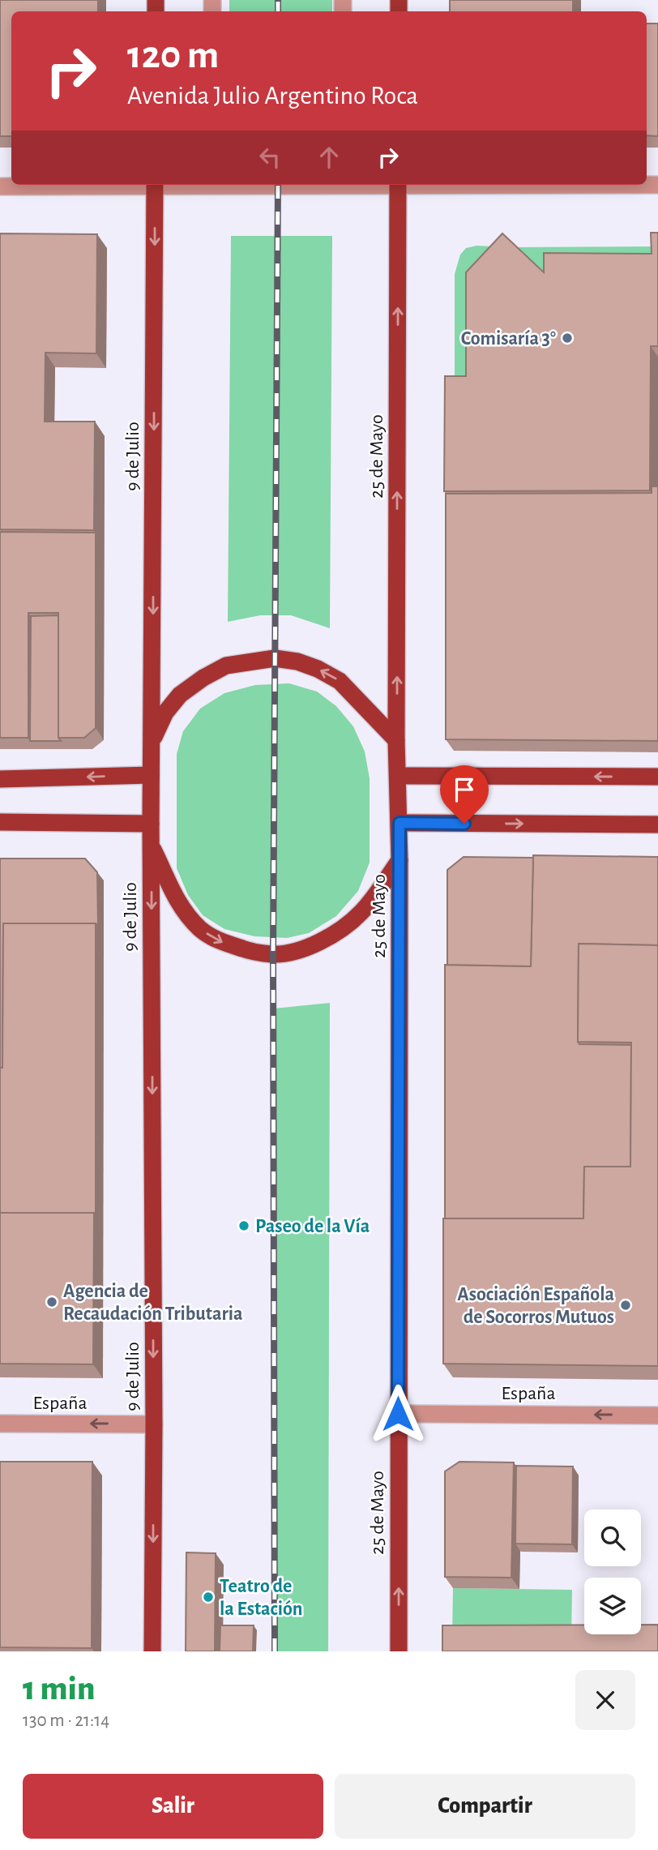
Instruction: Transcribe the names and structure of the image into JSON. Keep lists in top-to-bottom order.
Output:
{
  "streets": {
    "main road": ["9 de Julio", "25 de Mayo"],
    "street": ["España"]
  },
  "crossings": [
    ["9 de Julio", "España"],
    ["25 de Mayo", "España"]
  ],
  "one_way": ["9 de Julio", "25 de Mayo", "España"],
  "places": [
    "Comisaría 3°",
    "Paseo de la Vía",
    "Agencia de Recaudación Tributaria",
    "Asociación Española de Socorros Mutuos",
    "Teatro de la Estación"
  ],
  "page": {
    "turn": ["120 m", "Avenida Julio Argentino Roca"],
    "heading": ["1 min", "130 m · 21:14"],
    "buttons": ["Salir", "Compartir"]
  }
}
